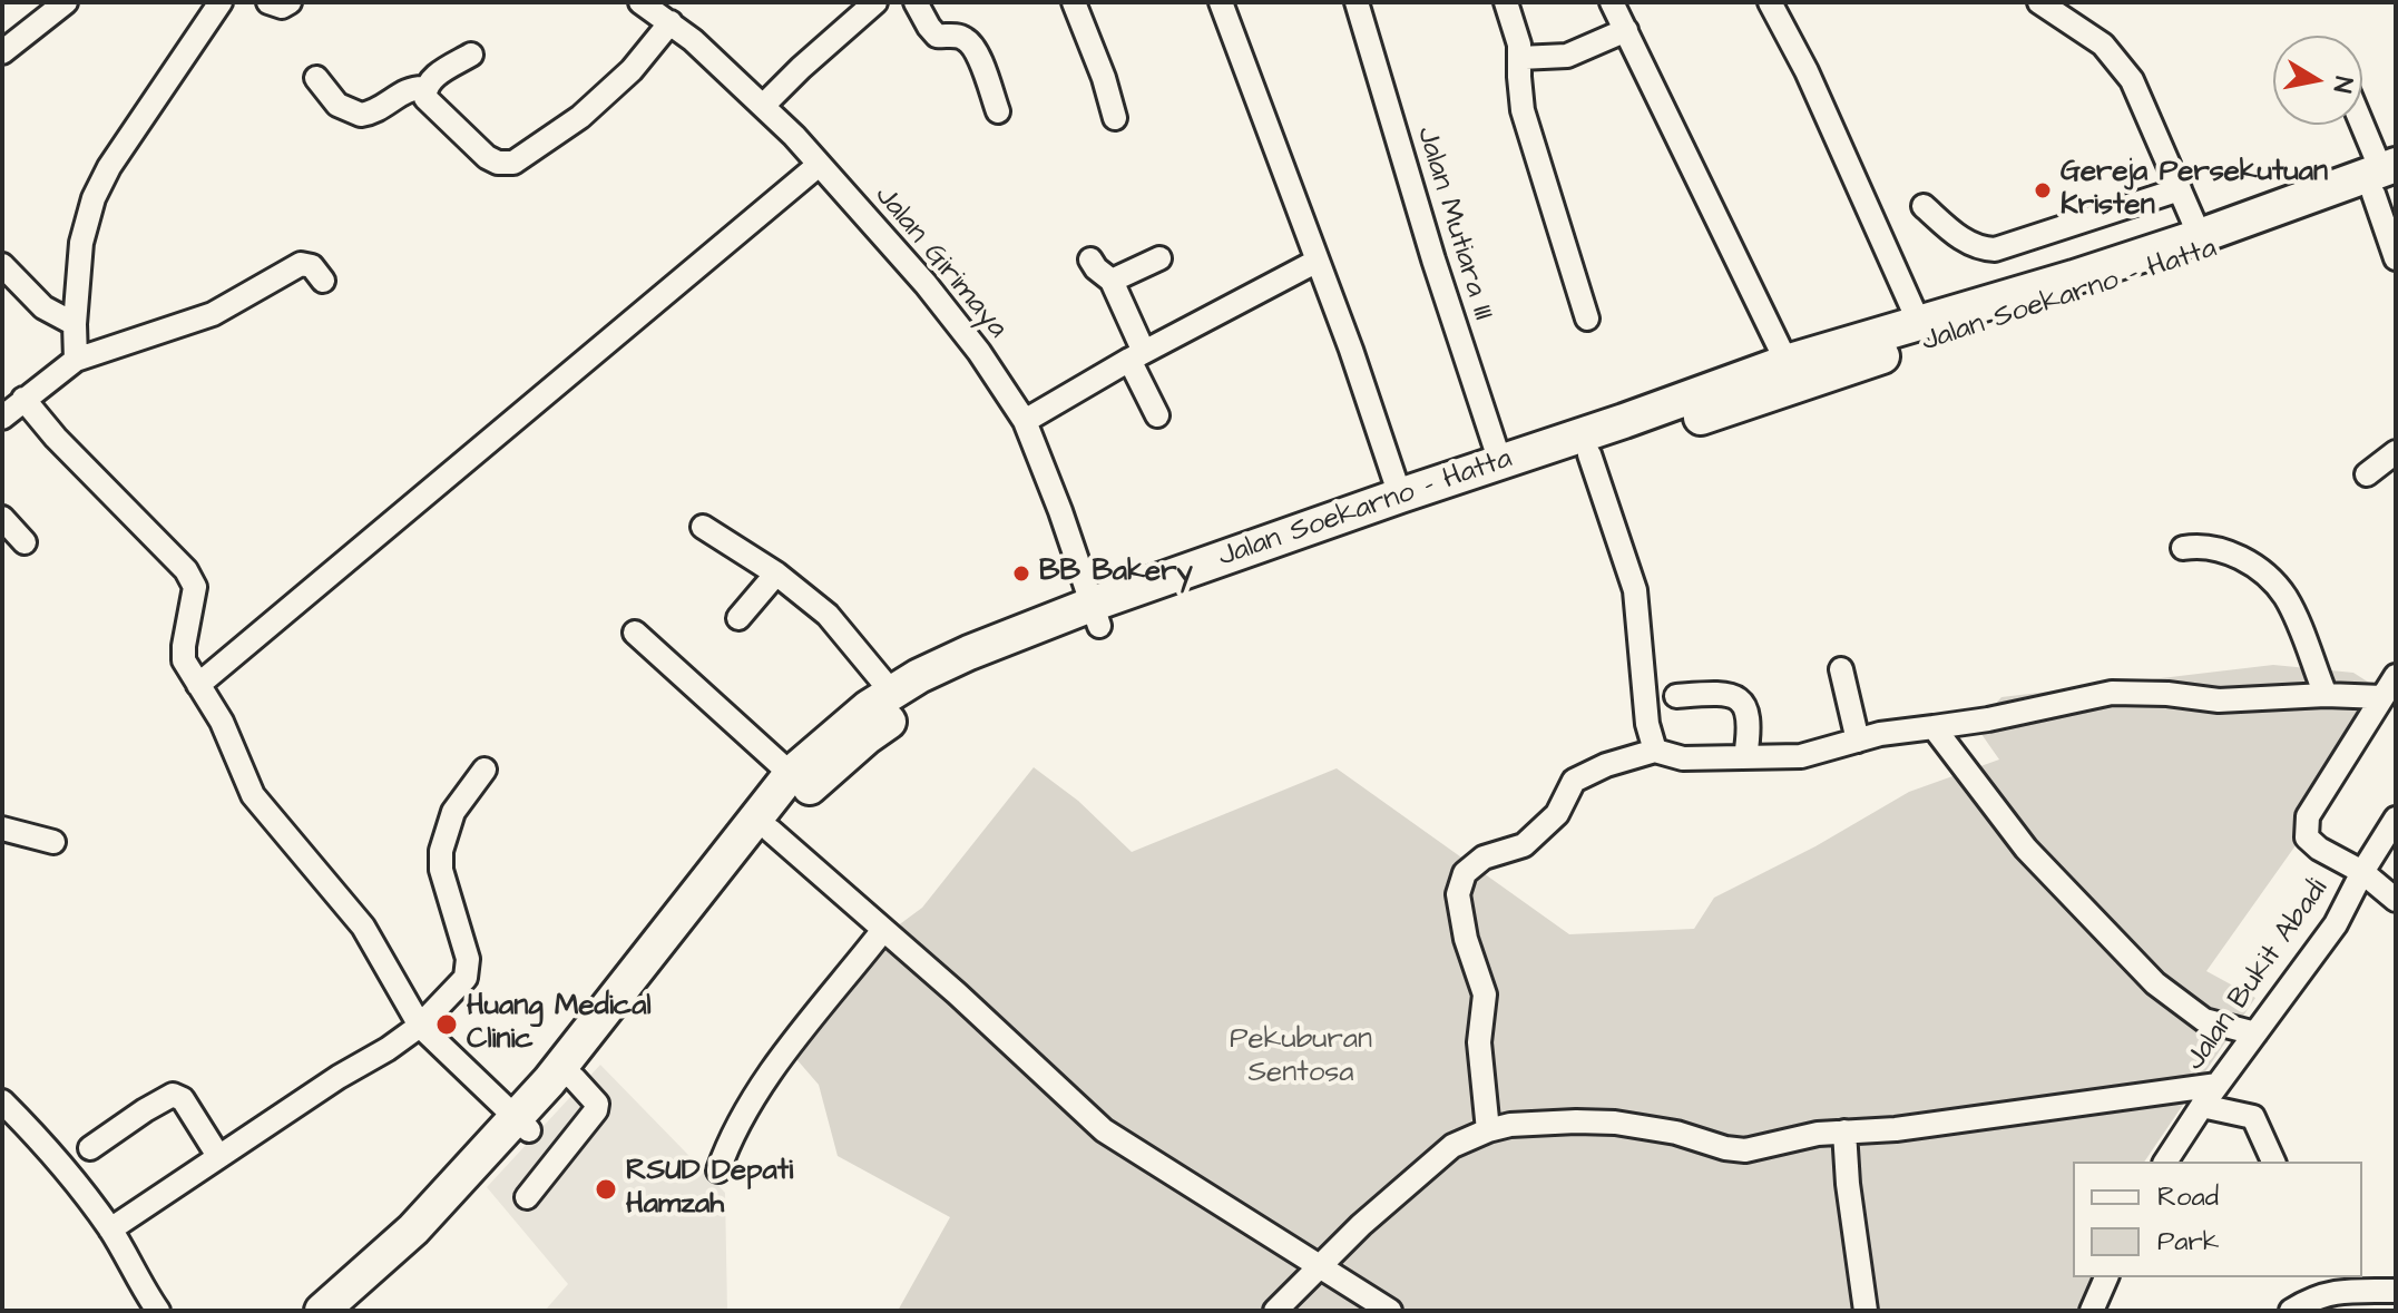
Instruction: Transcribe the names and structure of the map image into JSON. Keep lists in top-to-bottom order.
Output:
{
  "streets": {
    "highway": ["Jalan Soekarno - Hatta"],
    "street": ["Jalan Mutiara III", "Jalan Girimaya", "Jalan Bukit Abadi"]
  },
  "crossings": [
    ["Jalan Mutiara III", "Jalan Soekarno - Hatta"],
    ["Jalan Girimaya", "Jalan Soekarno - Hatta"]
  ],
  "parks": ["Pekuburan Sentosa"],
  "places": [
    "Gereja Persekutuan Kristen",
    "BB Bakery",
    "Huang Medical Clinic",
    "RSUD Depati Hamzah"
  ],
  "legend": ["Road", "Park"],
  "north": "right"
}
